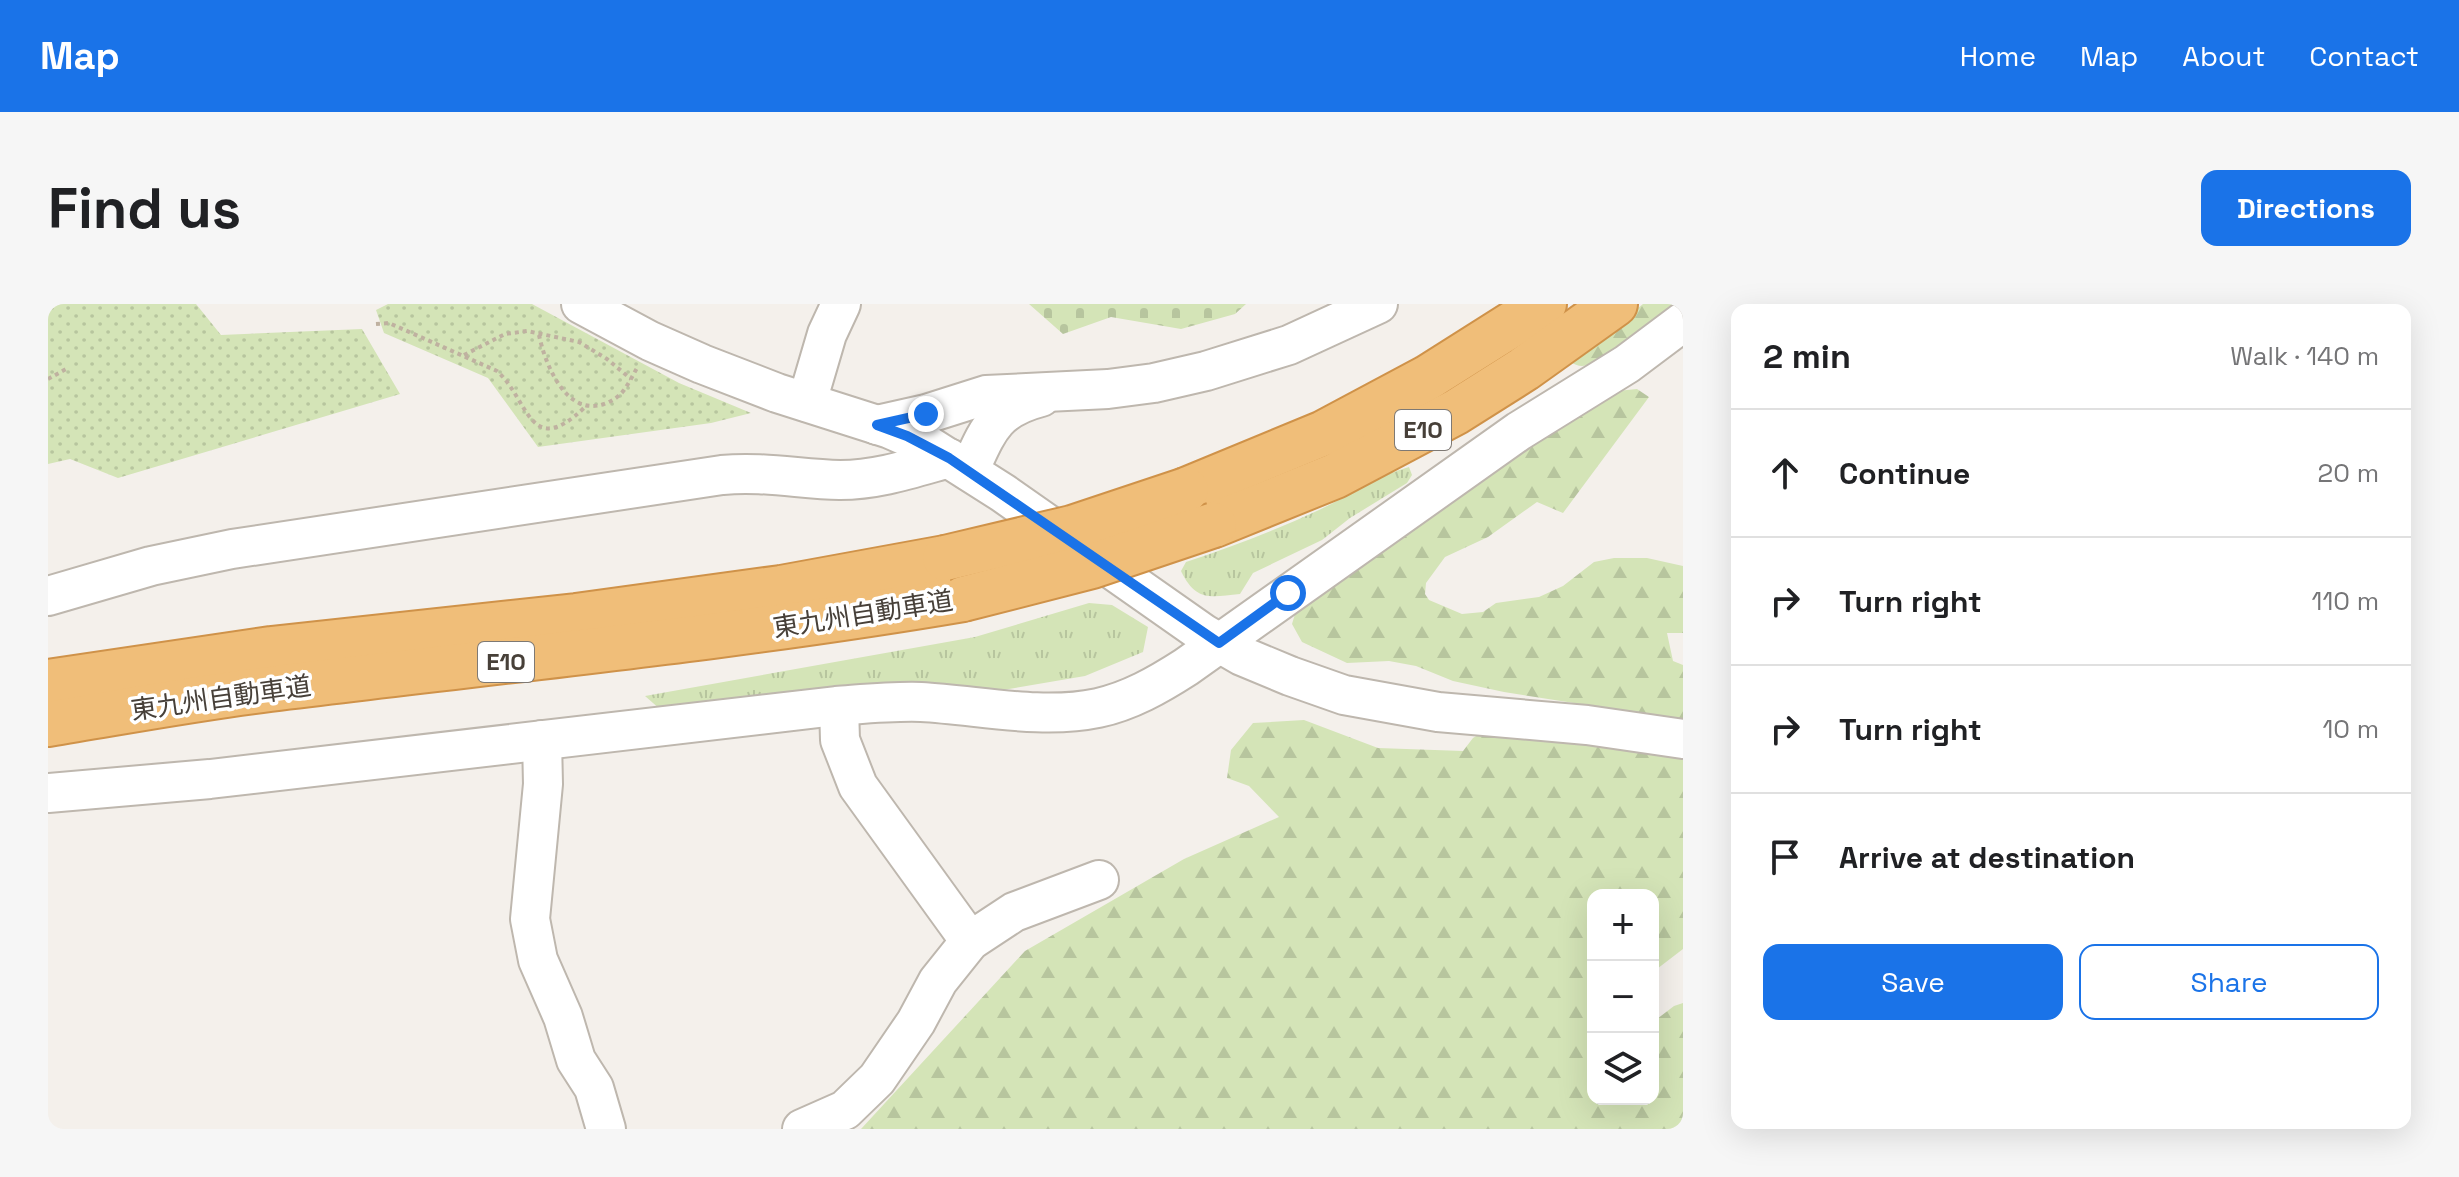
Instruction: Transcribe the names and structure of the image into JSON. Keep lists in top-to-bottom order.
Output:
{
  "streets": {
    "highway": ["E10", "東九州自動車道"]
  },
  "page": {
    "header": "Map",
    "nav": [
      "Home",
      "Map",
      "About",
      "Contact"
    ],
    "buttons": [
      "Directions",
      ["Save", "Share"]
    ],
    "title": "Find us",
    "heading": ["2 min", "Walk · 140 m"],
    "list": [
      ["Continue", "20 m"],
      ["Turn right", "110 m"],
      ["Turn right", "10 m"],
      "Arrive at destination"
    ],
    "map_buttons": ["+", "−"]
  }
}
